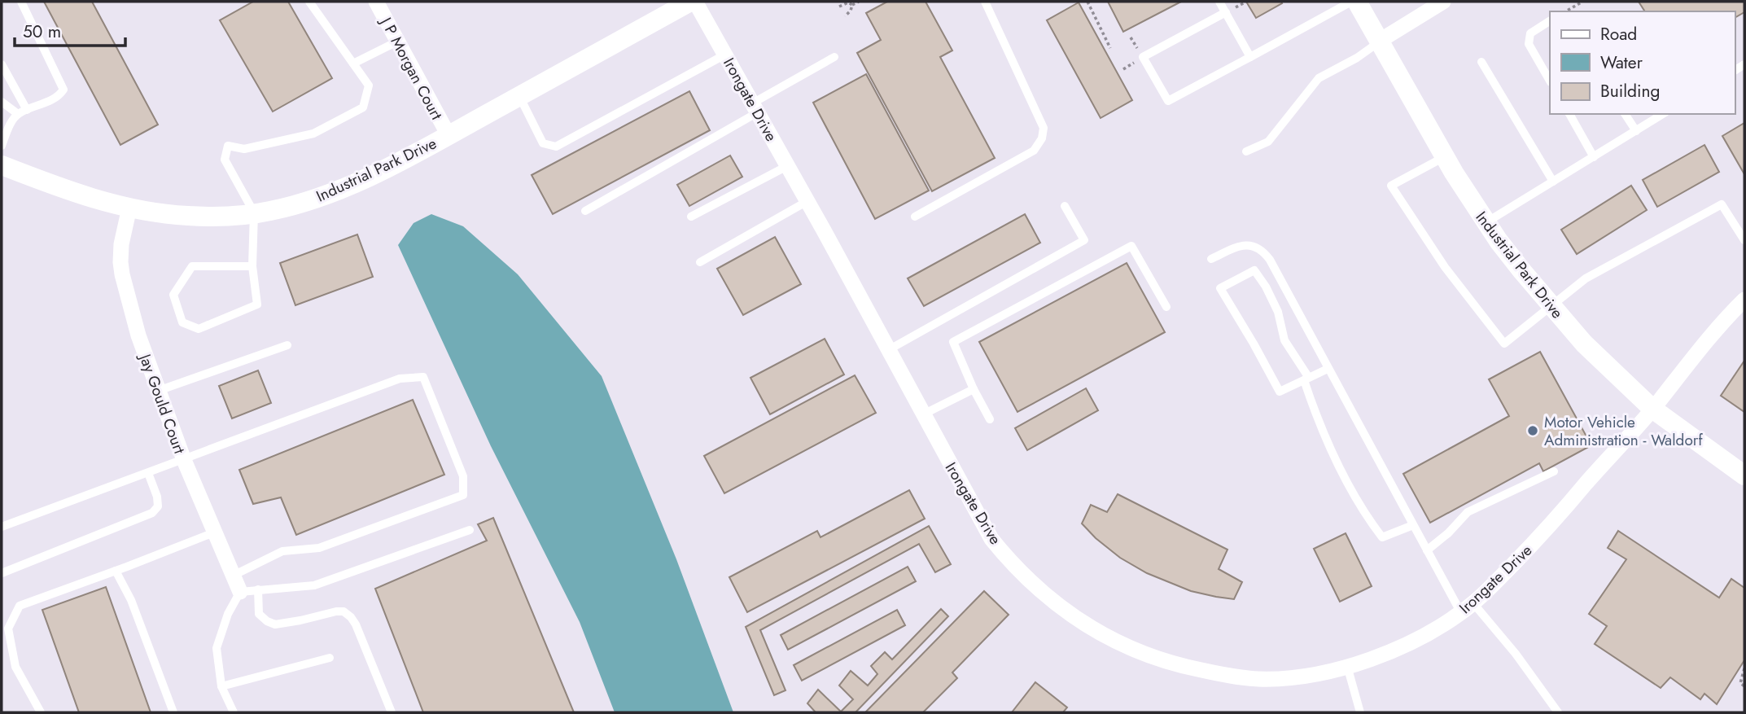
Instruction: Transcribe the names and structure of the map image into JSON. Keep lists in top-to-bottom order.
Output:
{
  "streets": {
    "street": [
      "J P Morgan Court",
      "Irongate Drive",
      "Industrial Park Drive",
      "Jay Gould Court"
    ]
  },
  "crossings": [
    ["J P Morgan Court", "Industrial Park Drive"],
    ["Irongate Drive", "Industrial Park Drive"],
    ["Industrial Park Drive", "Jay Gould Court"]
  ],
  "places": ["Motor Vehicle Administration - Waldorf"],
  "legend": ["Road", "Water", "Building"],
  "scale_bar": "50 m"
}
